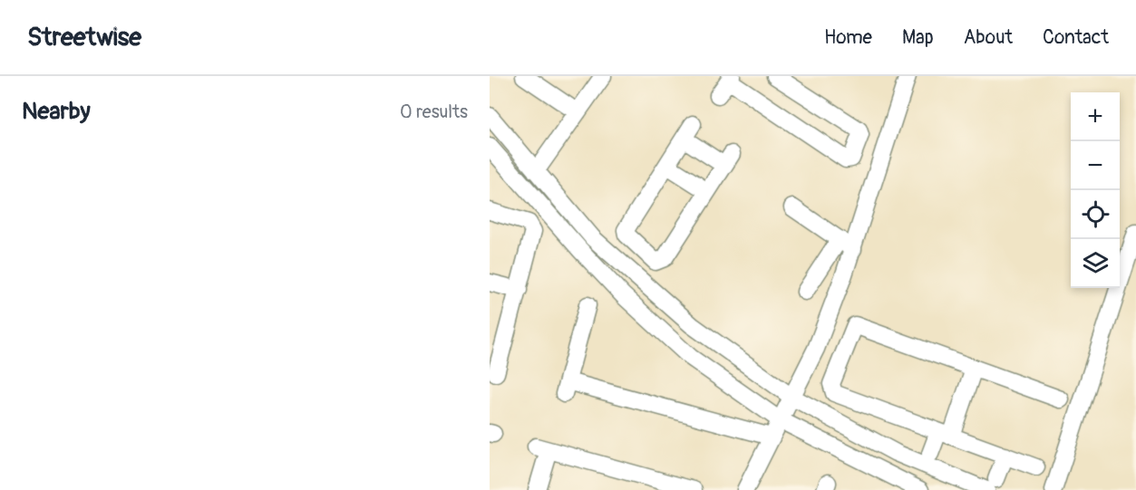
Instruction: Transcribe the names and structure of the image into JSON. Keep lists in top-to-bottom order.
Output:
{
  "page": {
    "header": "Streetwise",
    "nav": [
      "Home",
      "Map",
      "About",
      "Contact"
    ],
    "heading": ["Nearby", "0 results"],
    "map_buttons": ["+", "−"]
  }
}
